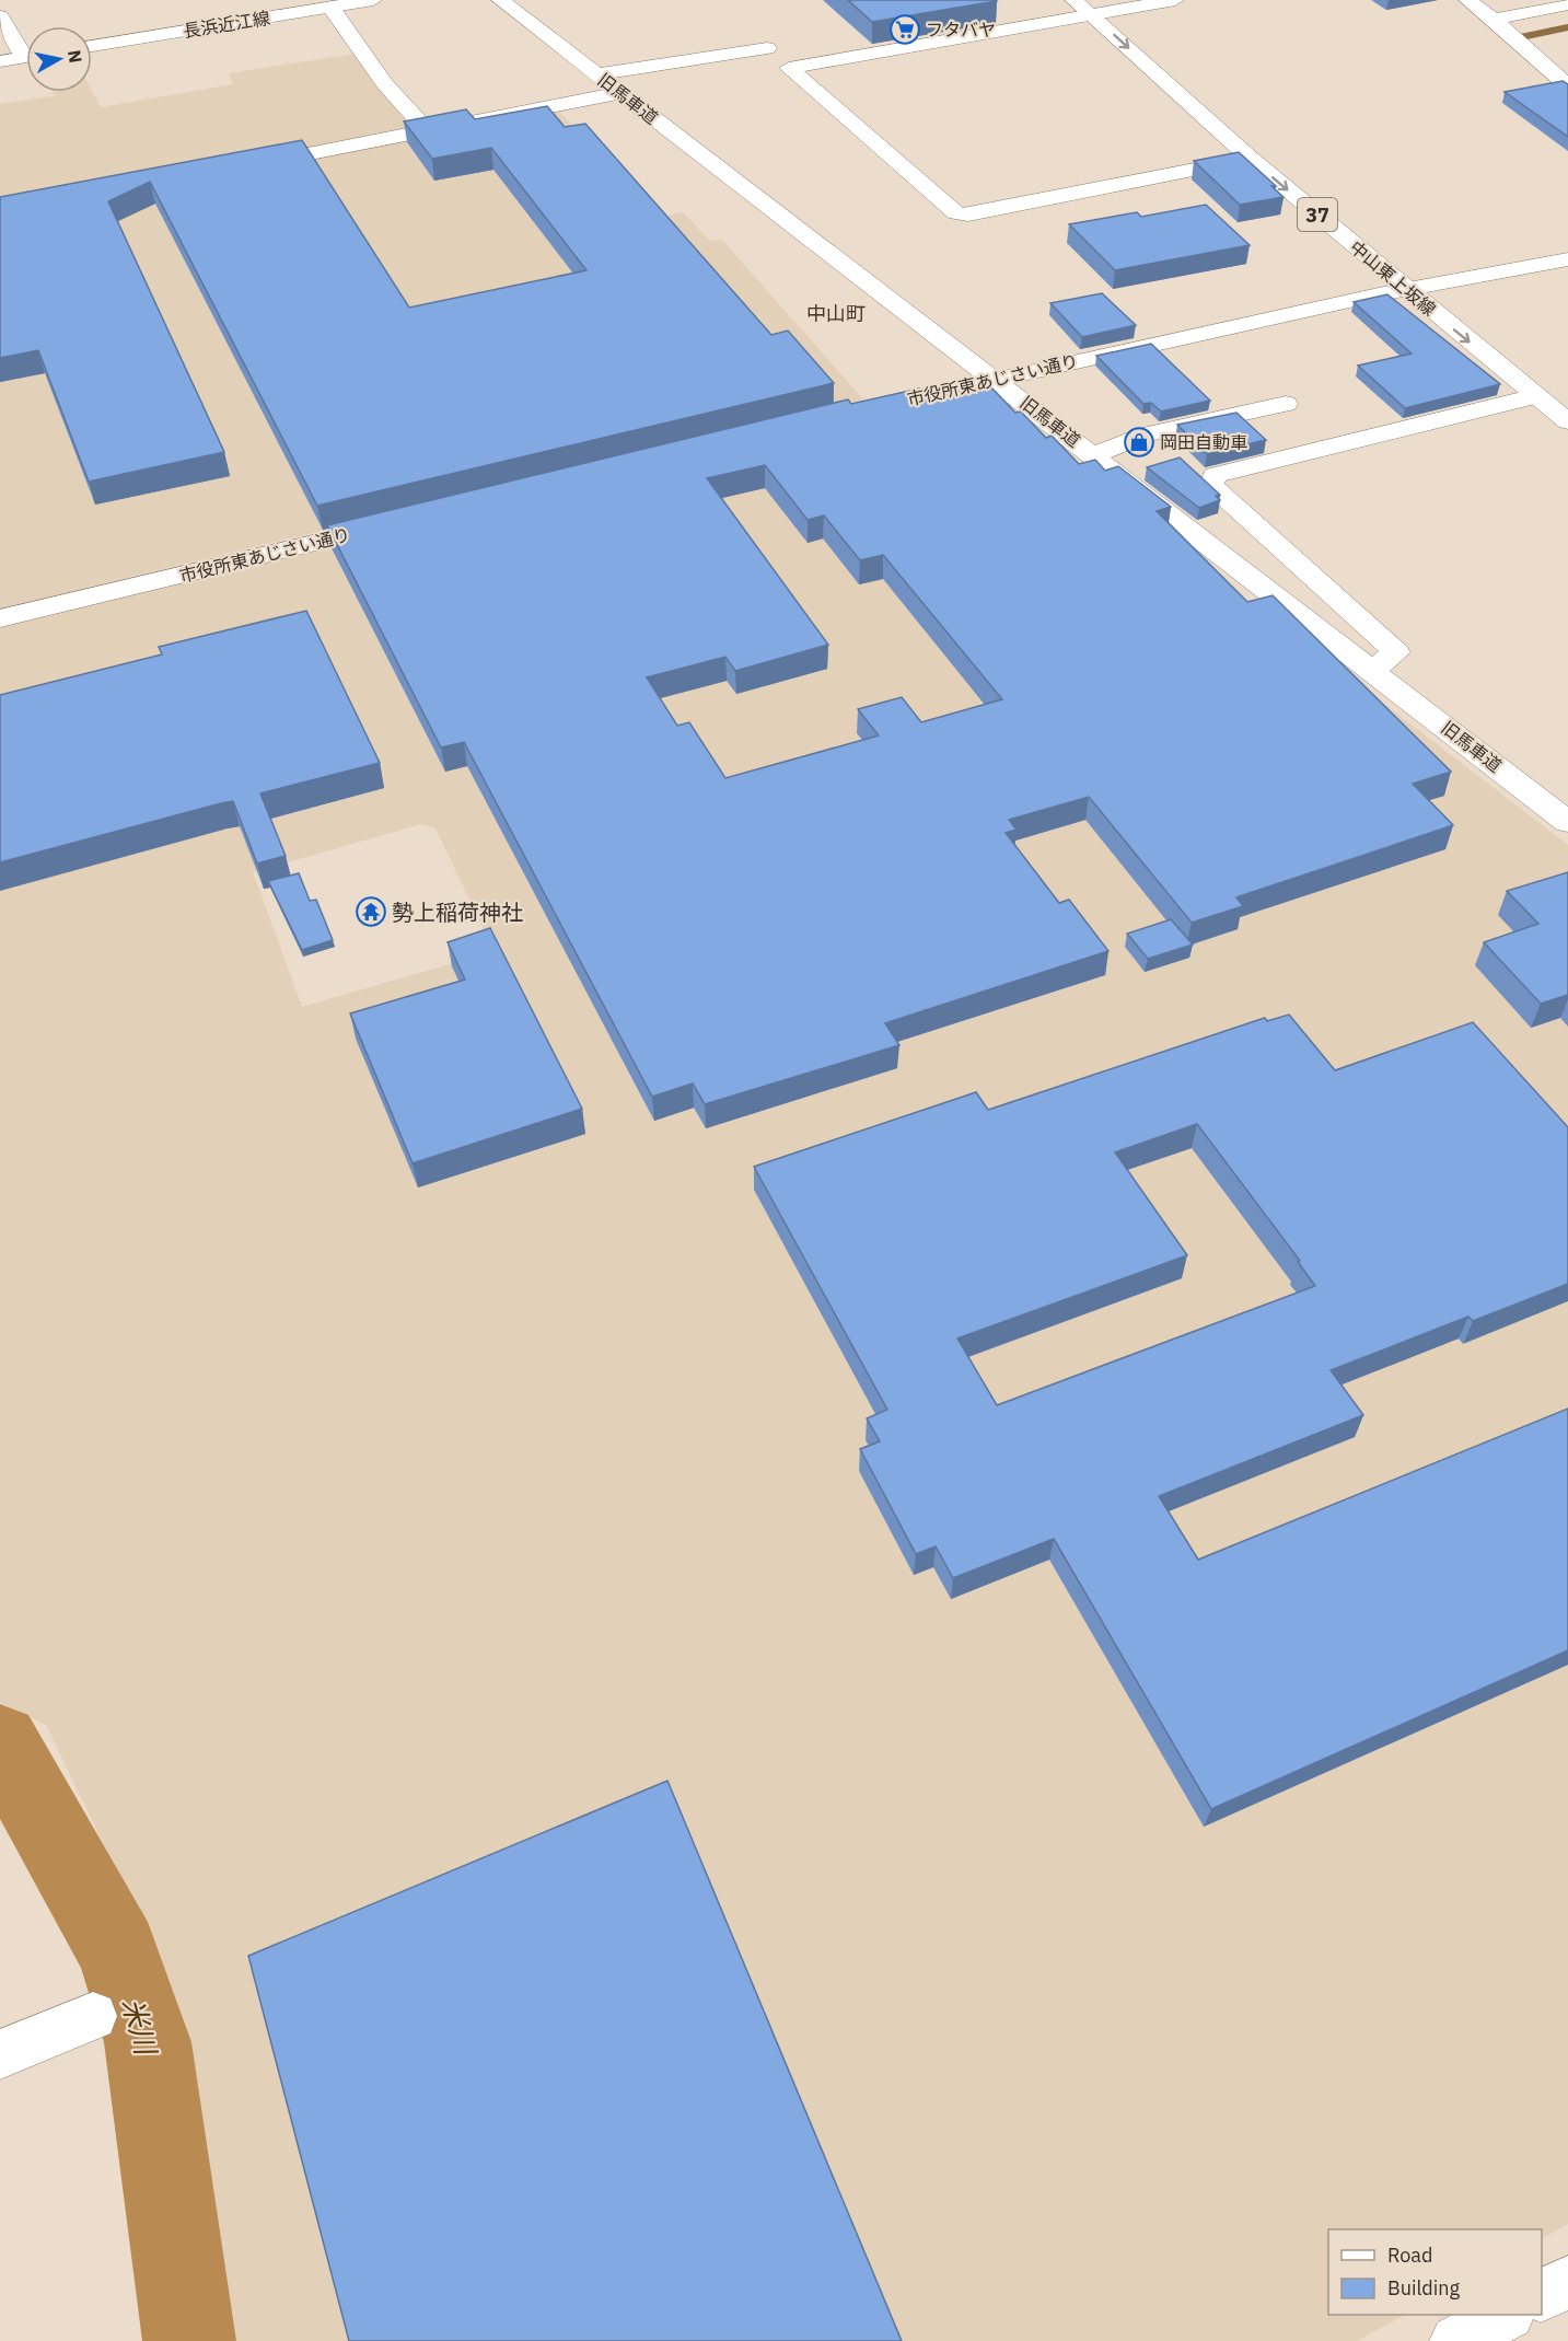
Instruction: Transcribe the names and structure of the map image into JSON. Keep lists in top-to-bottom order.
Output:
{
  "streets": {
    "street": [
      "長浜近江線",
      "旧馬車道",
      "37",
      "中山東上坂線",
      "市役所東あじさい通り"
    ]
  },
  "crossings": [
    ["旧馬車道", "市役所東あじさい通り"],
    ["中山東上坂線", "市役所東あじさい通り"]
  ],
  "one_way": ["中山東上坂線"],
  "districts": ["中山町"],
  "water": ["米川"],
  "places": {
    "supermarket": ["フタバヤ"],
    "shop": ["岡田自動車"],
    "temple": ["勢上稲荷神社"]
  },
  "legend": ["Road", "Building"],
  "north": "right"
}
